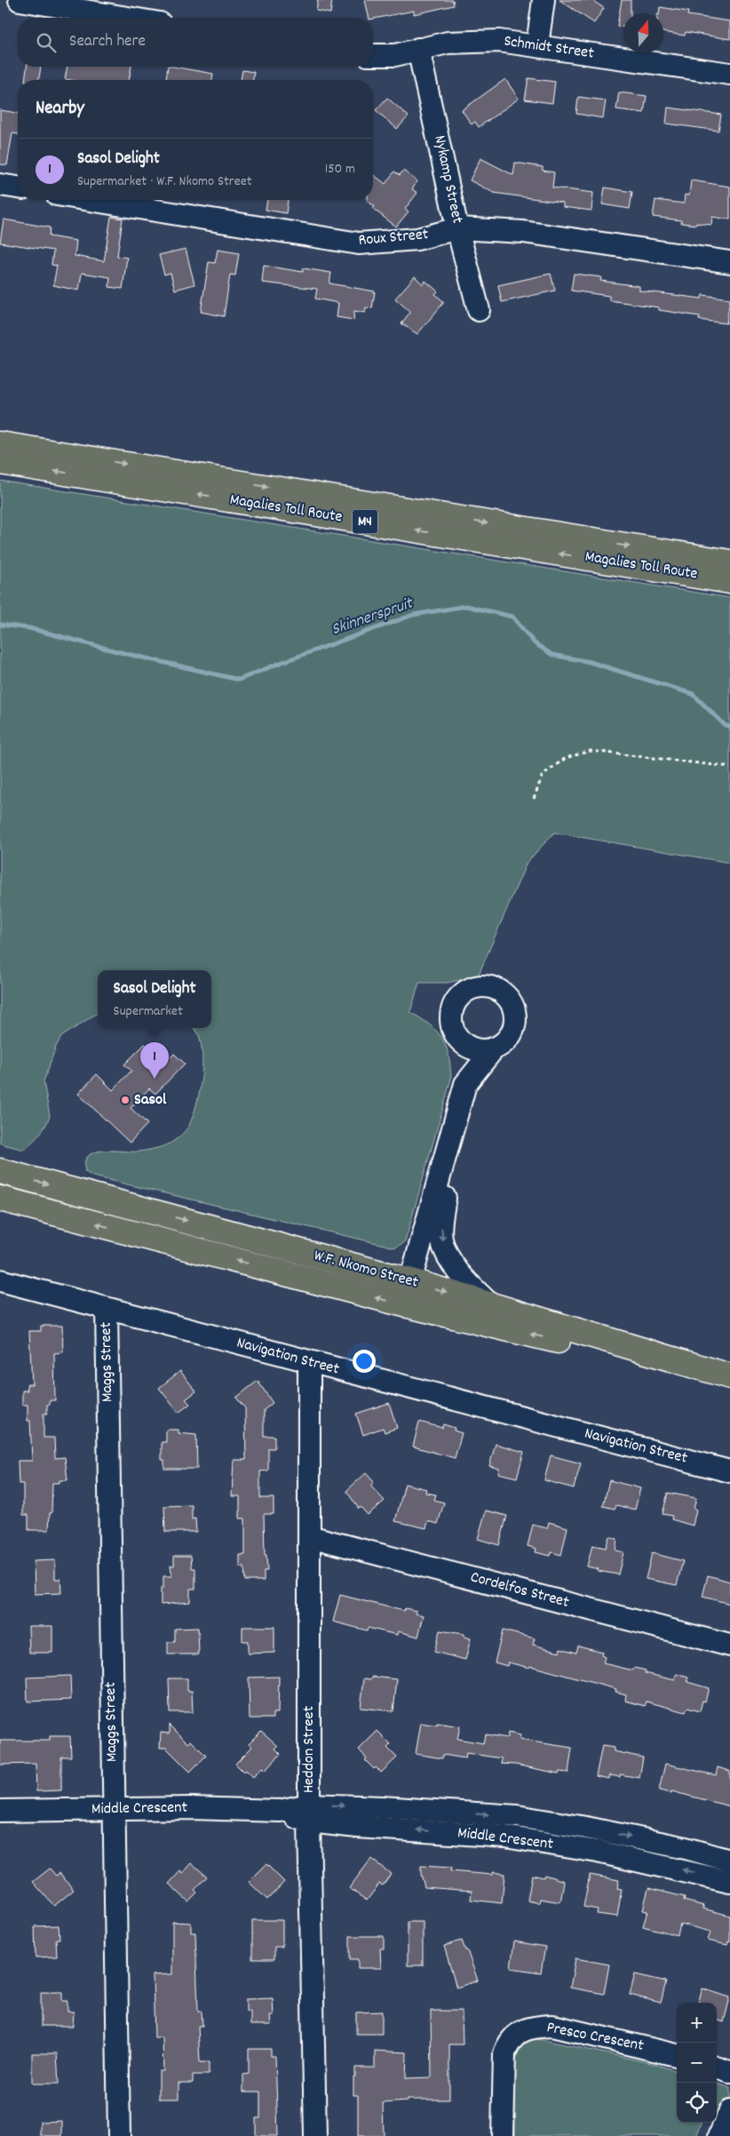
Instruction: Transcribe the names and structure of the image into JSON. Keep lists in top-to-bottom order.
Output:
{
  "streets": {
    "main road": ["Magalies Toll Route", "M4", "W.F. Nkomo Street"],
    "street": [
      "Schmidt Street",
      "Nykamp Street",
      "Roux Street",
      "Navigation Street",
      "Maggs Street",
      "Cordelfos Street",
      "Heddon Street",
      "Middle Crescent",
      "Presco Crescent"
    ]
  },
  "crossings": [
    ["Schmidt Street", "Nykamp Street"],
    ["Nykamp Street", "Roux Street"],
    ["Navigation Street", "Maggs Street"],
    ["Navigation Street", "Heddon Street"],
    ["Maggs Street", "Middle Crescent"],
    ["Cordelfos Street", "Heddon Street"],
    ["Heddon Street", "Middle Crescent"]
  ],
  "water": ["Skinnerspruit"],
  "places": ["Sasol"],
  "north": "top",
  "page": {
    "search": "Search here",
    "heading": "Nearby",
    "list": [
      {
        "mark": "1",
        "name": "Sasol Delight",
        "note": "Supermarket · W.F. Nkomo Street",
        "value": "150 m"
      }
    ],
    "popup": ["Sasol Delight", "Supermarket"],
    "pins": "1",
    "map_buttons": ["+", "−"]
  }
}
